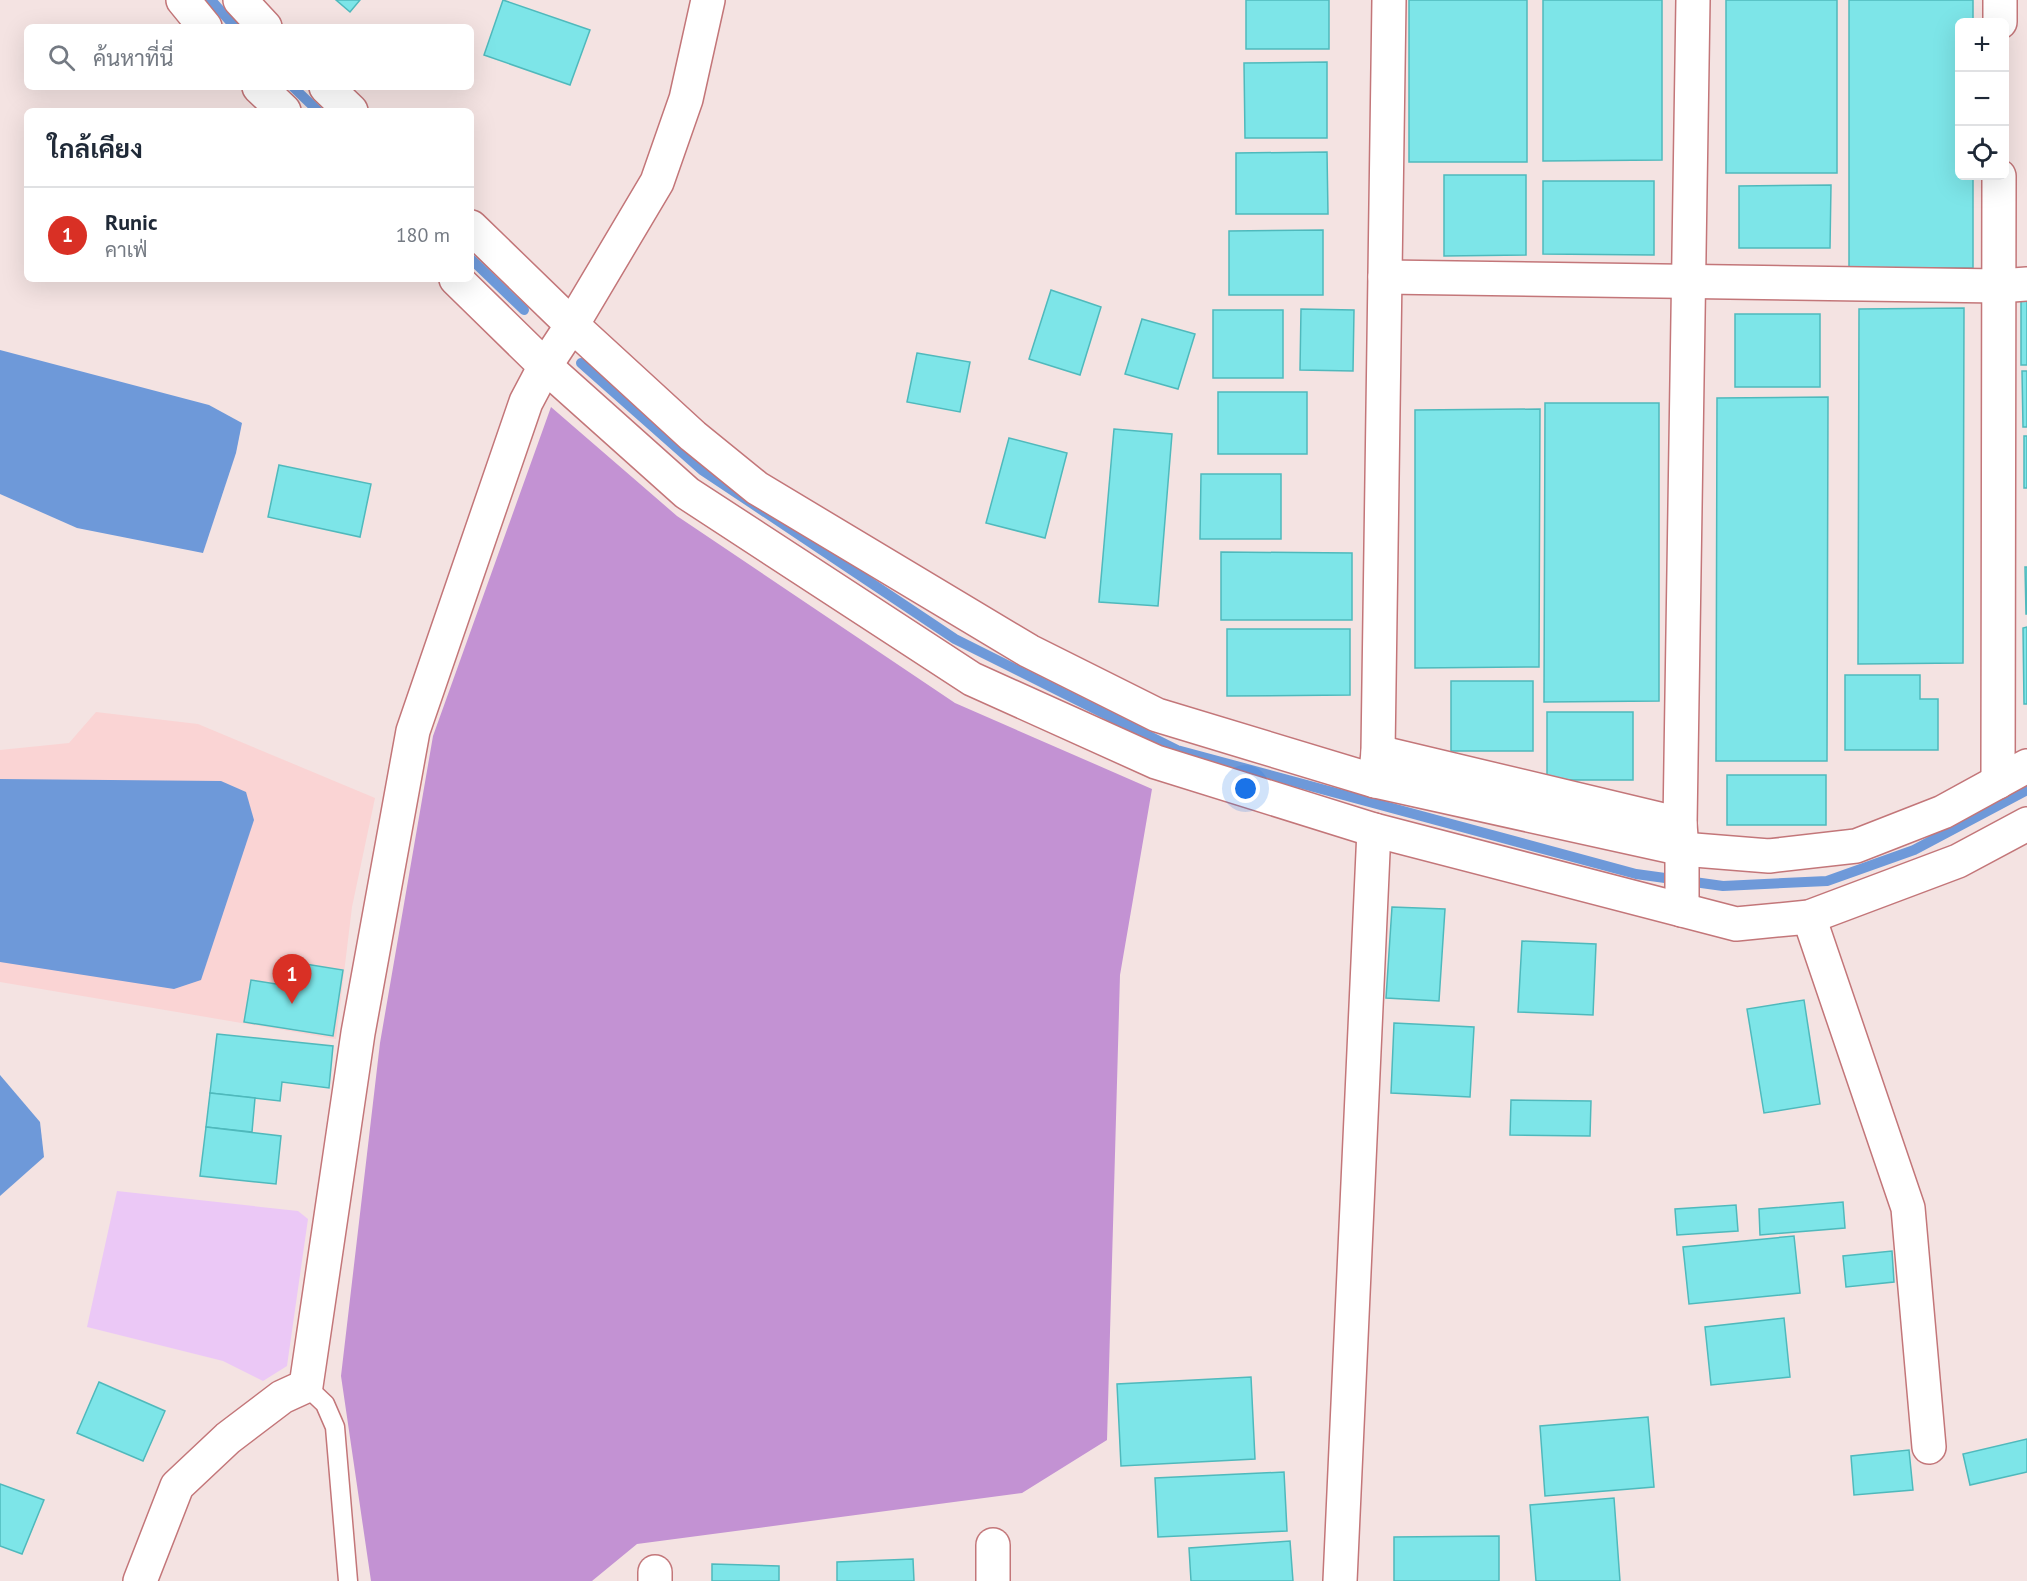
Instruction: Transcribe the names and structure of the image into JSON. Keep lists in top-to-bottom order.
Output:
{
  "page": {
    "map_buttons": ["+", "−"],
    "search": "ค้นหาที่นี่",
    "heading": "ใกล้เคียง",
    "list": [
      {
        "mark": "1",
        "name": "Runic",
        "note": "คาเฟ่",
        "value": "180 m"
      }
    ],
    "pins": "1"
  }
}
